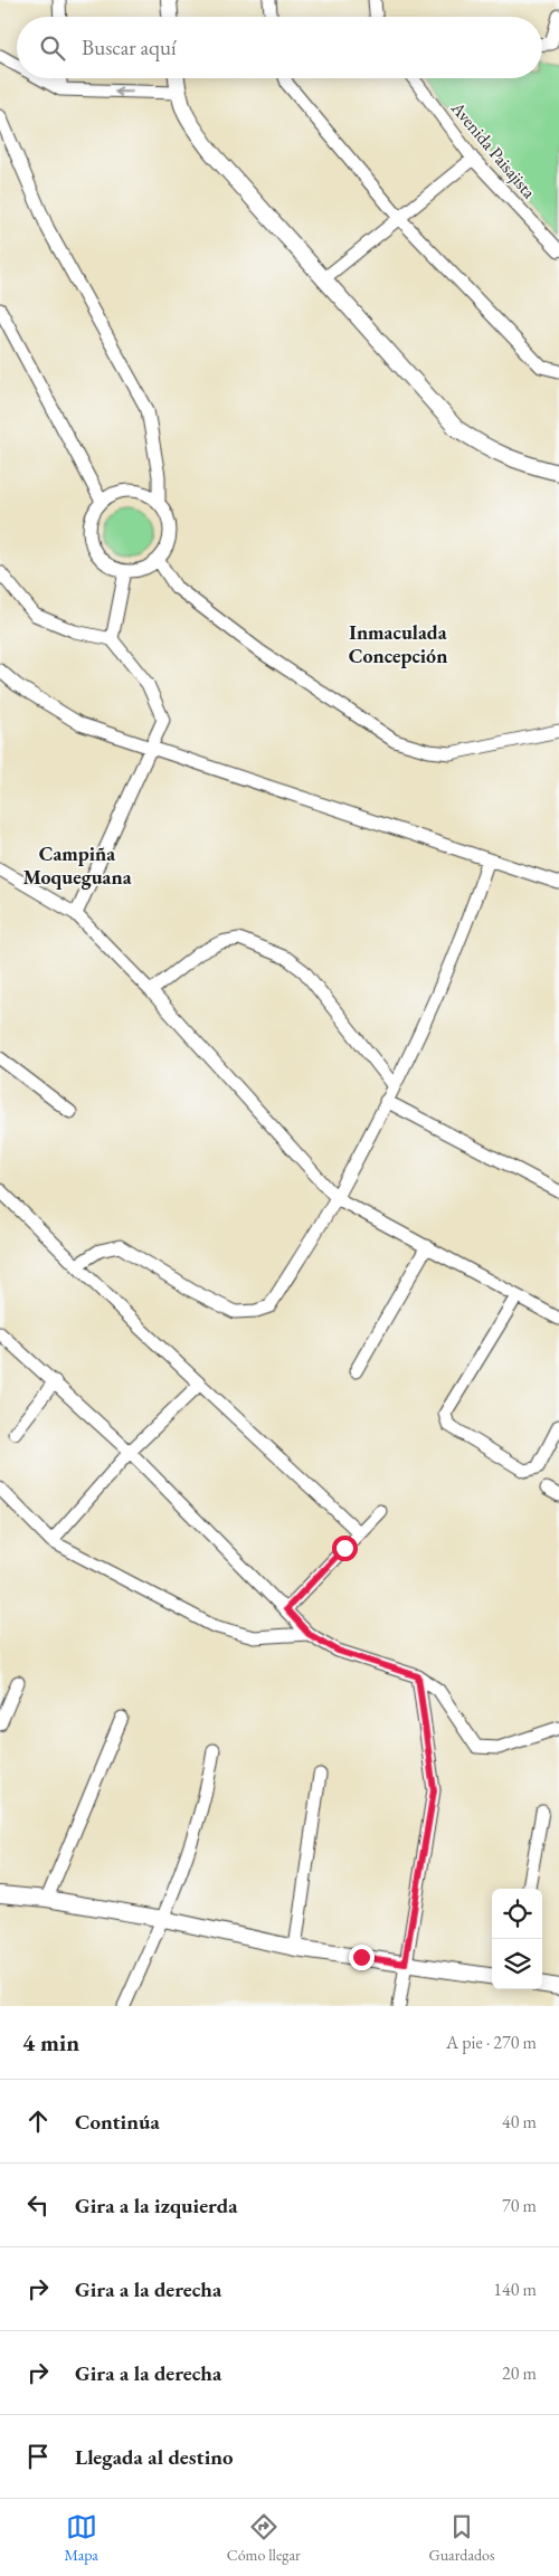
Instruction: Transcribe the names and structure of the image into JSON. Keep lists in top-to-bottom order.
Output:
{
  "streets": {
    "street": ["Avenida Paisajista"]
  },
  "districts": ["Inmaculada Concepción", "Campiña Moqueguana"],
  "page": {
    "search": "Buscar aquí",
    "heading": ["4 min", "A pie · 270 m"],
    "list": [
      ["Continúa", "40 m"],
      ["Gira a la izquierda", "70 m"],
      ["Gira a la derecha", "140 m"],
      ["Gira a la derecha", "20 m"],
      "Llegada al destino"
    ],
    "nav": ["Mapa", "Cómo llegar", "Guardados"]
  }
}
